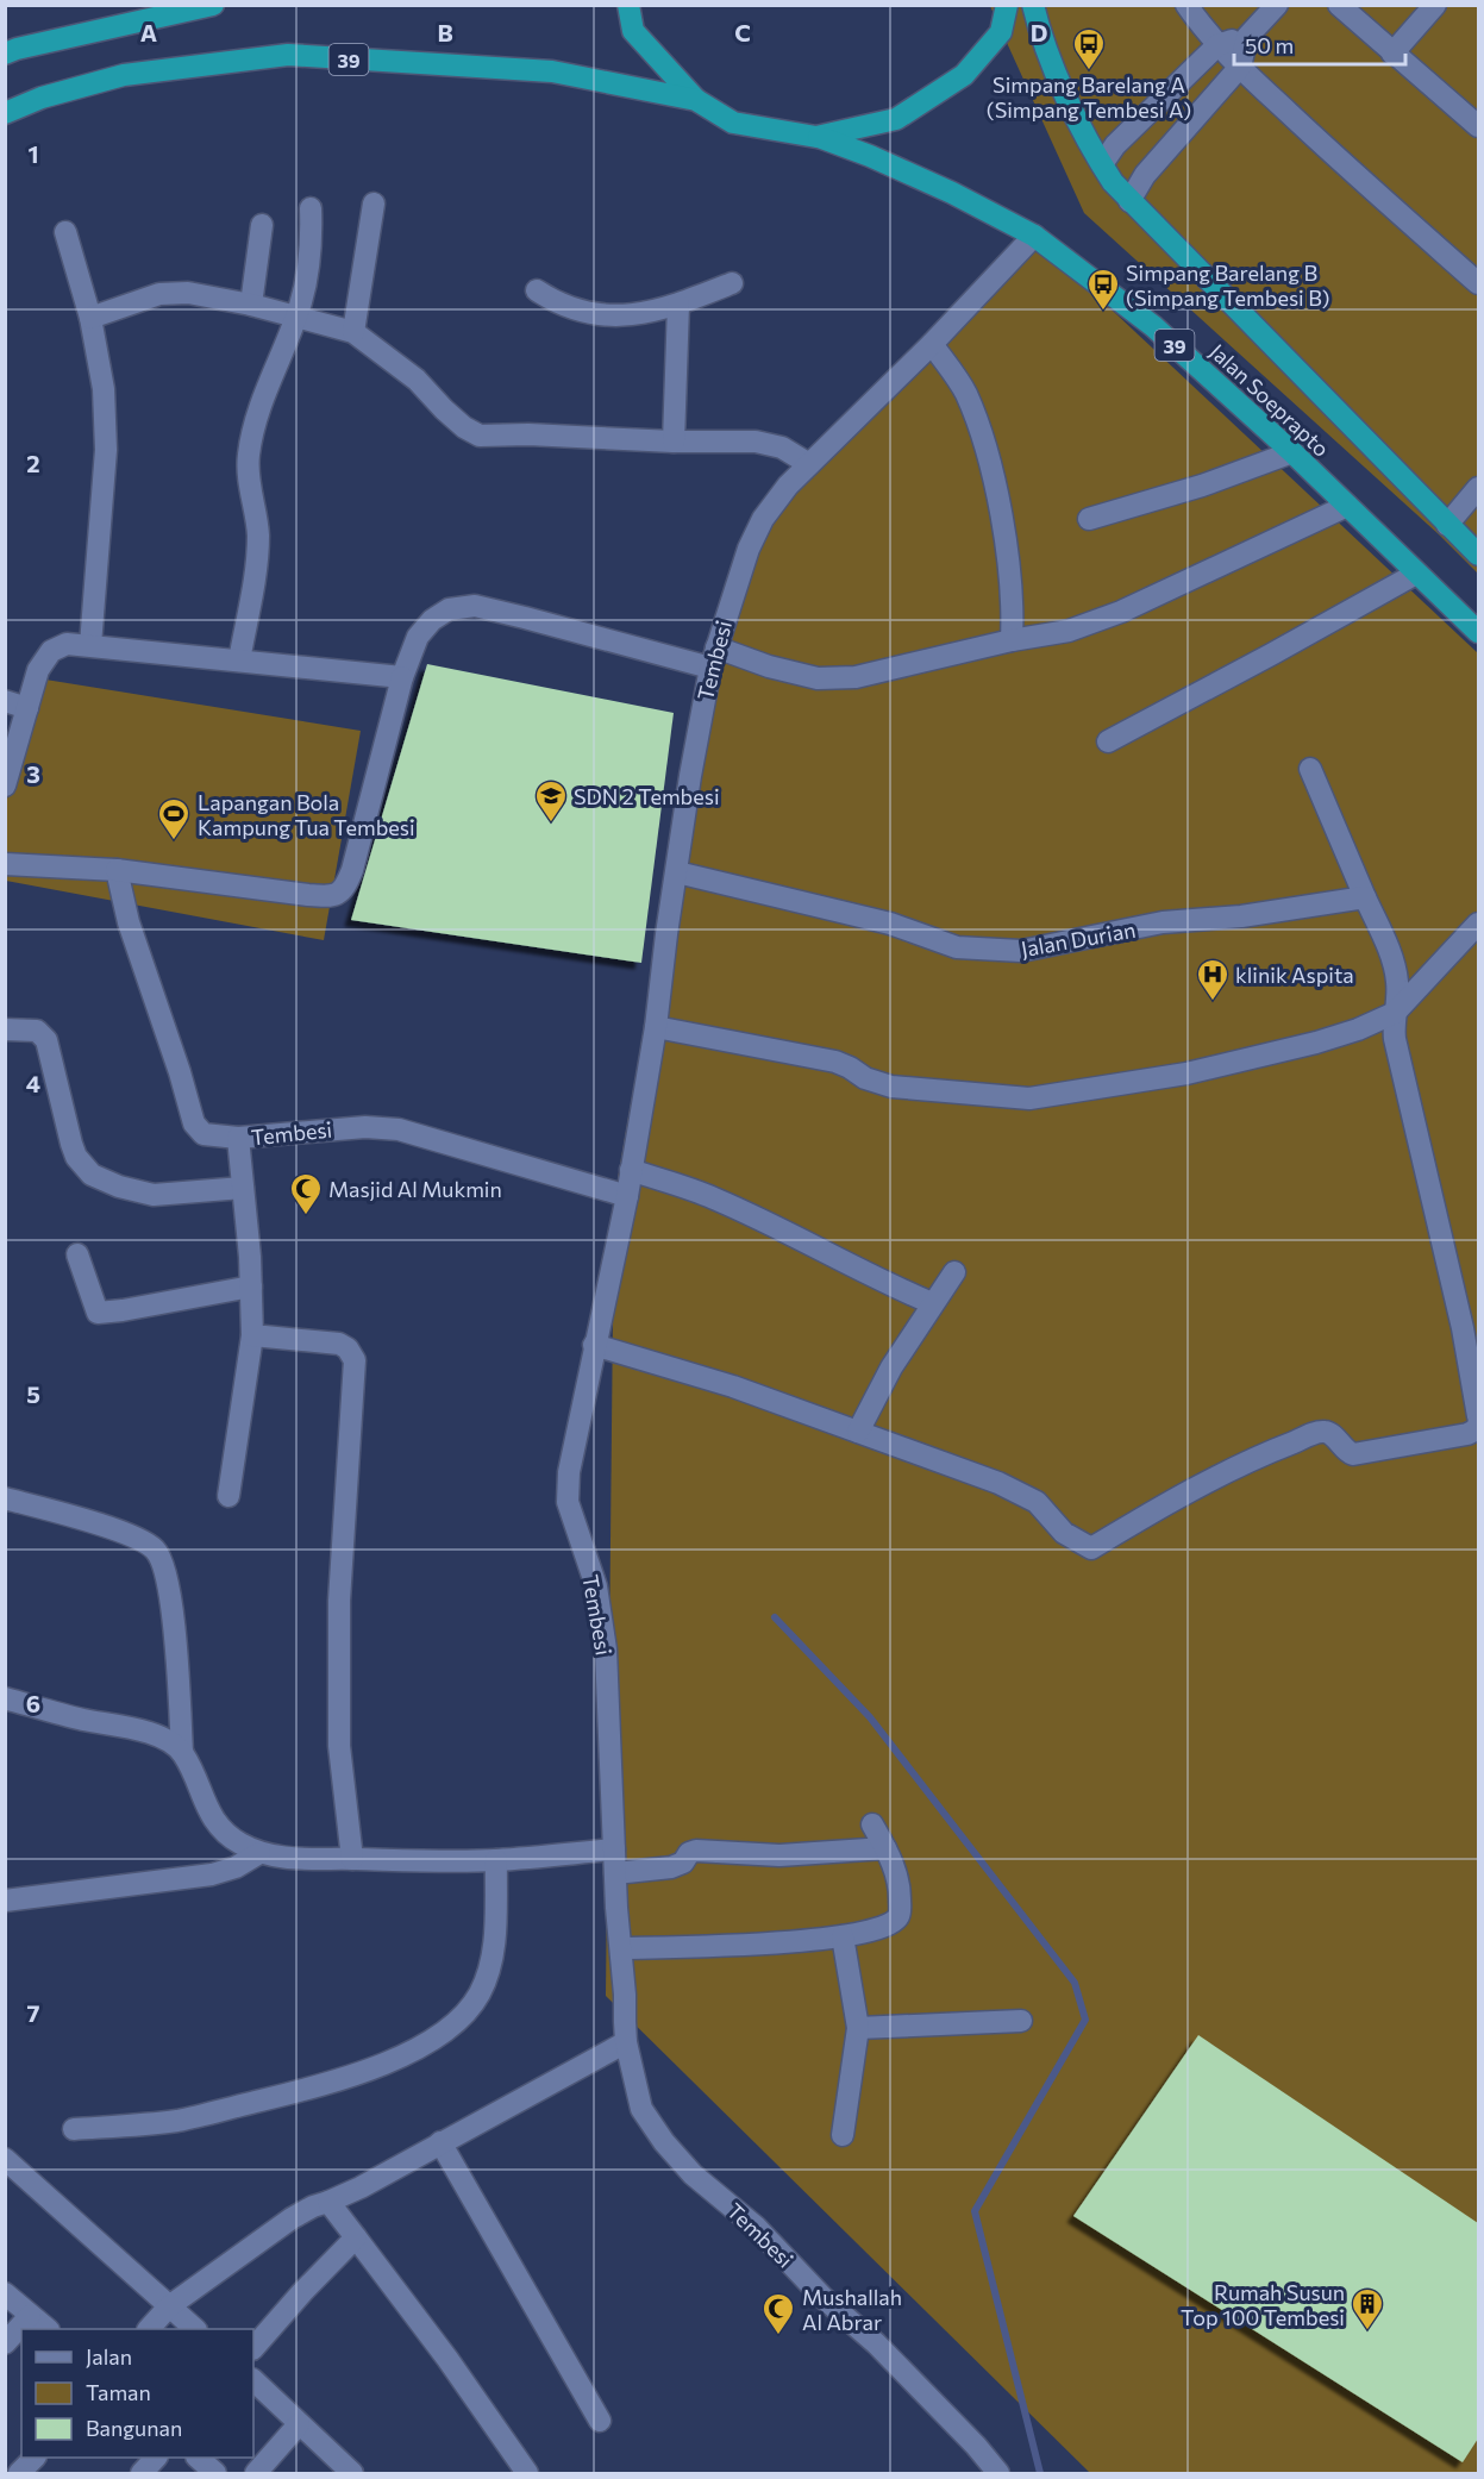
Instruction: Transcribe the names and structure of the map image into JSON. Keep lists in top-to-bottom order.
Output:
{
  "streets": {
    "highway": ["39", "Jalan Soeprapto"],
    "street": ["Tembesi", "Jalan Durian"]
  },
  "crossings": [
    ["39", "Jalan Soeprapto"],
    ["Jalan Soeprapto", "Tembesi"],
    ["Tembesi", "Jalan Durian"]
  ],
  "places": {
    "bus stop": ["Simpang Barelang A (Simpang Tembesi A)", "Simpang Barelang B (Simpang Tembesi B)"],
    "school or university": ["SDN 2 Tembesi"],
    "sports": ["Lapangan Bola Kampung Tua Tembesi"],
    "hospital": ["klinik Aspita"],
    "mosque": ["Masjid Al Mukmin", "Mushallah Al Abrar"],
    "building": ["Rumah Susun Top 100 Tembesi"]
  },
  "legend": ["Jalan", "Taman", "Bangunan"],
  "scale_bar": "50 m",
  "grid": {
    "columns": [
      "A",
      "B",
      "C",
      "D"
    ],
    "rows": [
      "1",
      "2",
      "3",
      "4",
      "5",
      "6",
      "7"
    ]
  }
}
